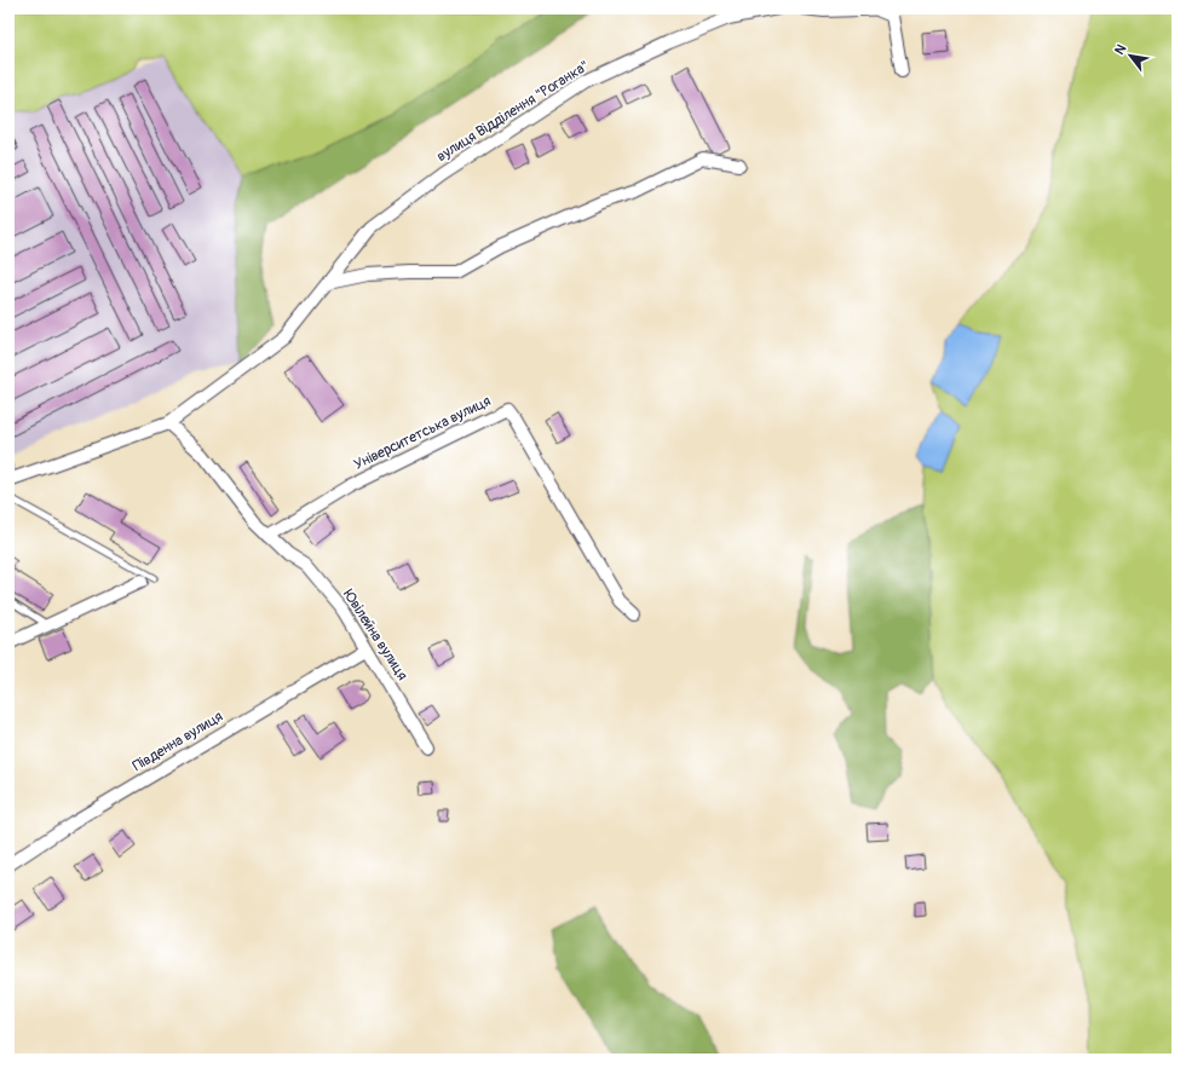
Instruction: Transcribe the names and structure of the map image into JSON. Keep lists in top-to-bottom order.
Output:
{
  "streets": {
    "street": [
      "вулиця Відділення \"Роганка\"",
      "Університетська вулиця",
      "Ювілейна вулиця",
      "Південна вулиця"
    ]
  },
  "crossings": [
    ["вулиця Відділення \"Роганка\"", "Ювілейна вулиця"],
    ["Університетська вулиця", "Ювілейна вулиця"],
    ["Ювілейна вулиця", "Південна вулиця"]
  ],
  "north": "top left"
}
